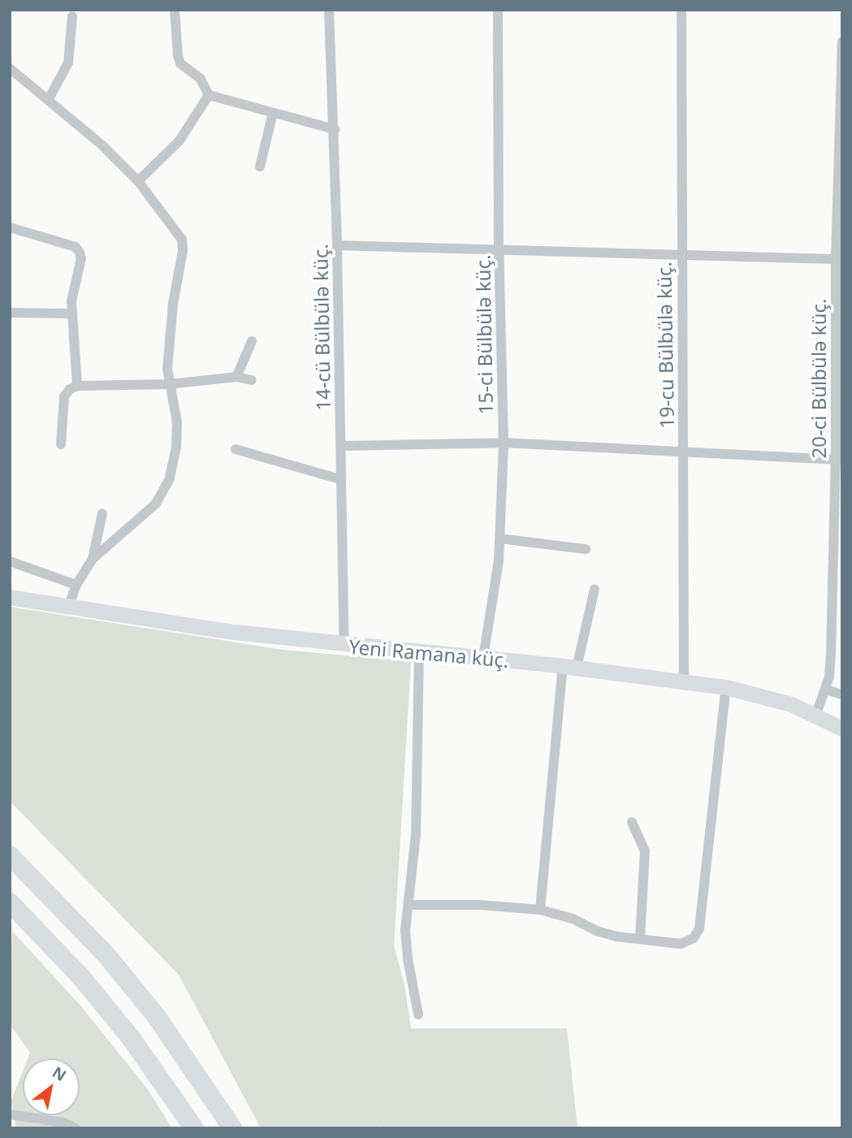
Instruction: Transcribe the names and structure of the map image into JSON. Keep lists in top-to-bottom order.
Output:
{
  "streets": {
    "street": [
      "14-cü Bülbülə küç.",
      "15-ci Bülbülə küç.",
      "19-cu Bülbülə küç.",
      "20-ci Bülbülə küç.",
      "Yeni Ramana küç."
    ]
  },
  "crossings": [
    ["14-cü Bülbülə küç.", "Yeni Ramana küç."],
    ["15-ci Bülbülə küç.", "Yeni Ramana küç."],
    ["19-cu Bülbülə küç.", "Yeni Ramana küç."],
    ["20-ci Bülbülə küç.", "Yeni Ramana küç."]
  ],
  "north": "top right"
}
